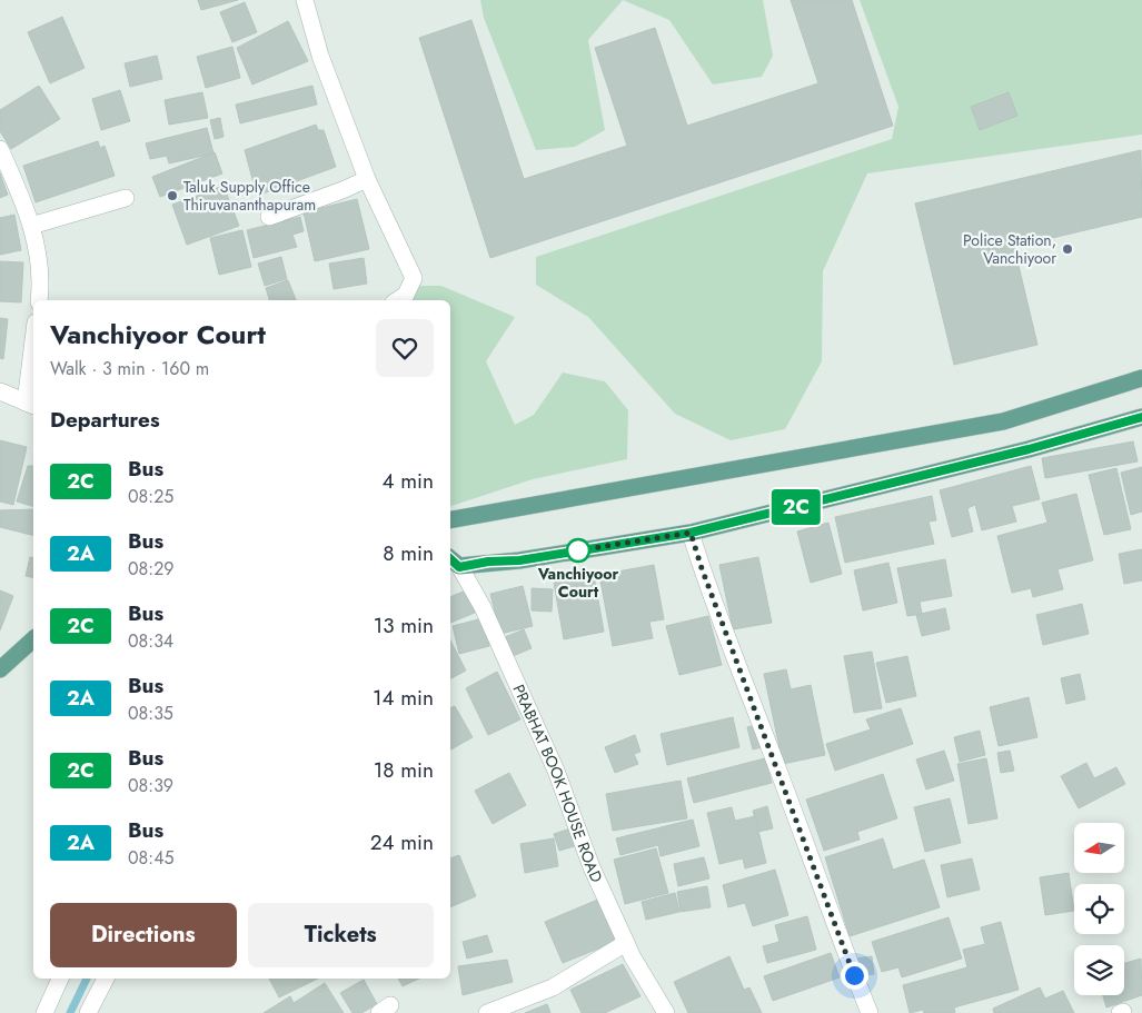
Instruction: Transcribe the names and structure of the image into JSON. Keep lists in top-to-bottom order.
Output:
{
  "streets": {
    "street": ["PRABHAT BOOK HOUSE ROAD"]
  },
  "places": ["Taluk Supply Office Thiruvananthapuram", "Police Station, Vanchiyoor", "Vanchiyoor Court"],
  "lines": ["bus line 2C"],
  "north": "left",
  "page": {
    "on_map": "2C",
    "heading": [
      ["Vanchiyoor Court", "Walk · 3 min · 160 m"],
      "Departures"
    ],
    "list": [
      {
        "mark": "2C",
        "name": "Bus",
        "note": "08:25",
        "value": "4 min"
      },
      {
        "mark": "2A",
        "name": "Bus",
        "note": "08:29",
        "value": "8 min"
      },
      {
        "mark": "2C",
        "name": "Bus",
        "note": "08:34",
        "value": "13 min"
      },
      {
        "mark": "2A",
        "name": "Bus",
        "note": "08:35",
        "value": "14 min"
      },
      {
        "mark": "2C",
        "name": "Bus",
        "note": "08:39",
        "value": "18 min"
      },
      {
        "mark": "2A",
        "name": "Bus",
        "note": "08:45",
        "value": "24 min"
      }
    ],
    "buttons": ["Directions", "Tickets"]
  }
}
